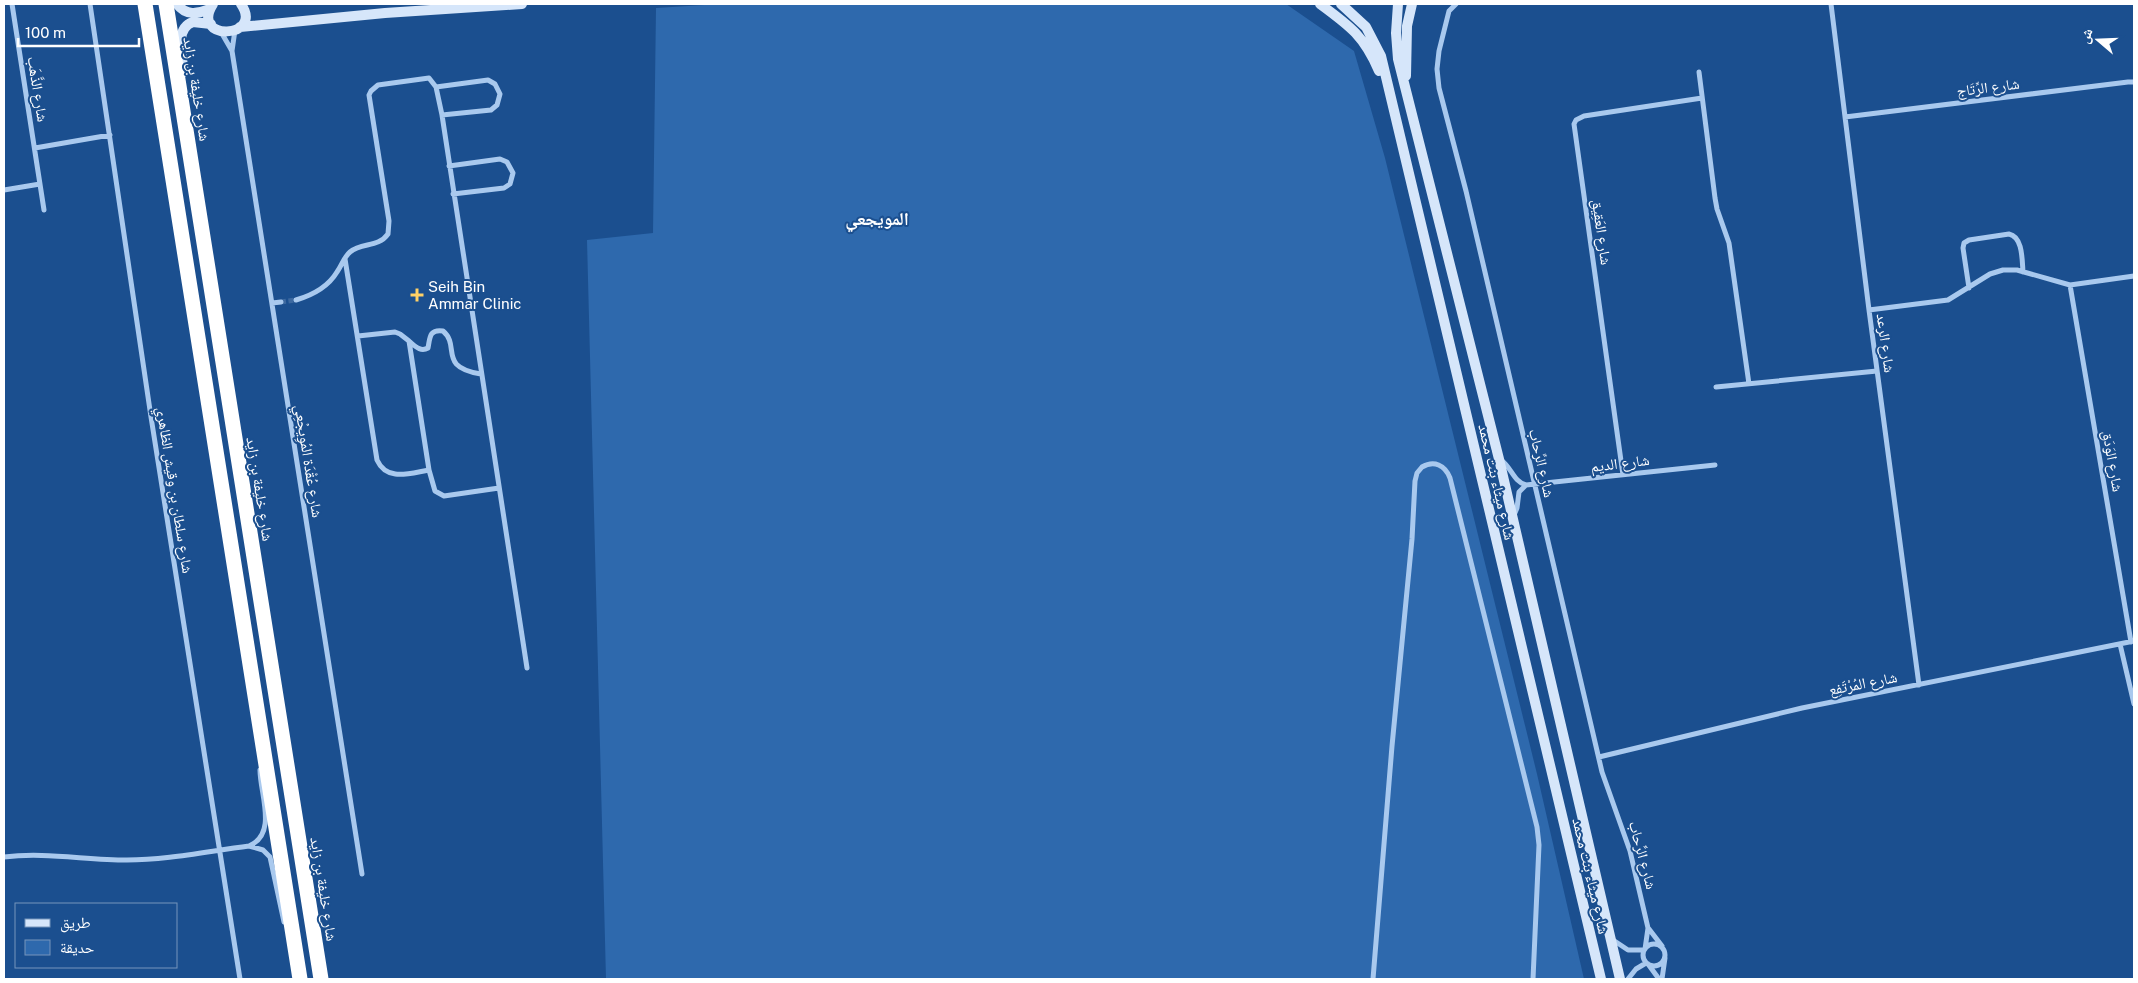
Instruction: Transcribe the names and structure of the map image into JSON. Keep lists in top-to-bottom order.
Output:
{
  "streets": {
    "highway": ["شارع خليفة بن زايد"],
    "main road": ["شارع ميثاء بنت محمد"],
    "street": [
      "شارع الرِّتَاج",
      "شارع الذَّهَب",
      "شارع العَقِيق",
      "شارع الرعد",
      "شارع عُقْدَة المُوِيجْعِي",
      "شارع الوَدَق",
      "شارع الرِّحاب",
      "شارع الديم",
      "شارع سلطان بن وقيش الظاهري",
      "شارع المُرْتَفِع"
    ]
  },
  "crossings": [
    ["شارع الرِّتَاج", "شارع الرعد"],
    ["شارع العَقِيق", "شارع الديم"],
    ["شارع الرعد", "شارع المُرْتَفِع"],
    ["شارع الوَدَق", "شارع المُرْتَفِع"],
    ["شارع الرِّحاب", "شارع الديم"],
    ["شارع الرِّحاب", "شارع المُرْتَفِع"]
  ],
  "districts": ["المويجعي"],
  "places": {
    "health": ["Seih Bin Ammar Clinic"]
  },
  "legend": ["طريق", "حديقة"],
  "scale_bar": "100 m",
  "north": "left"
}
